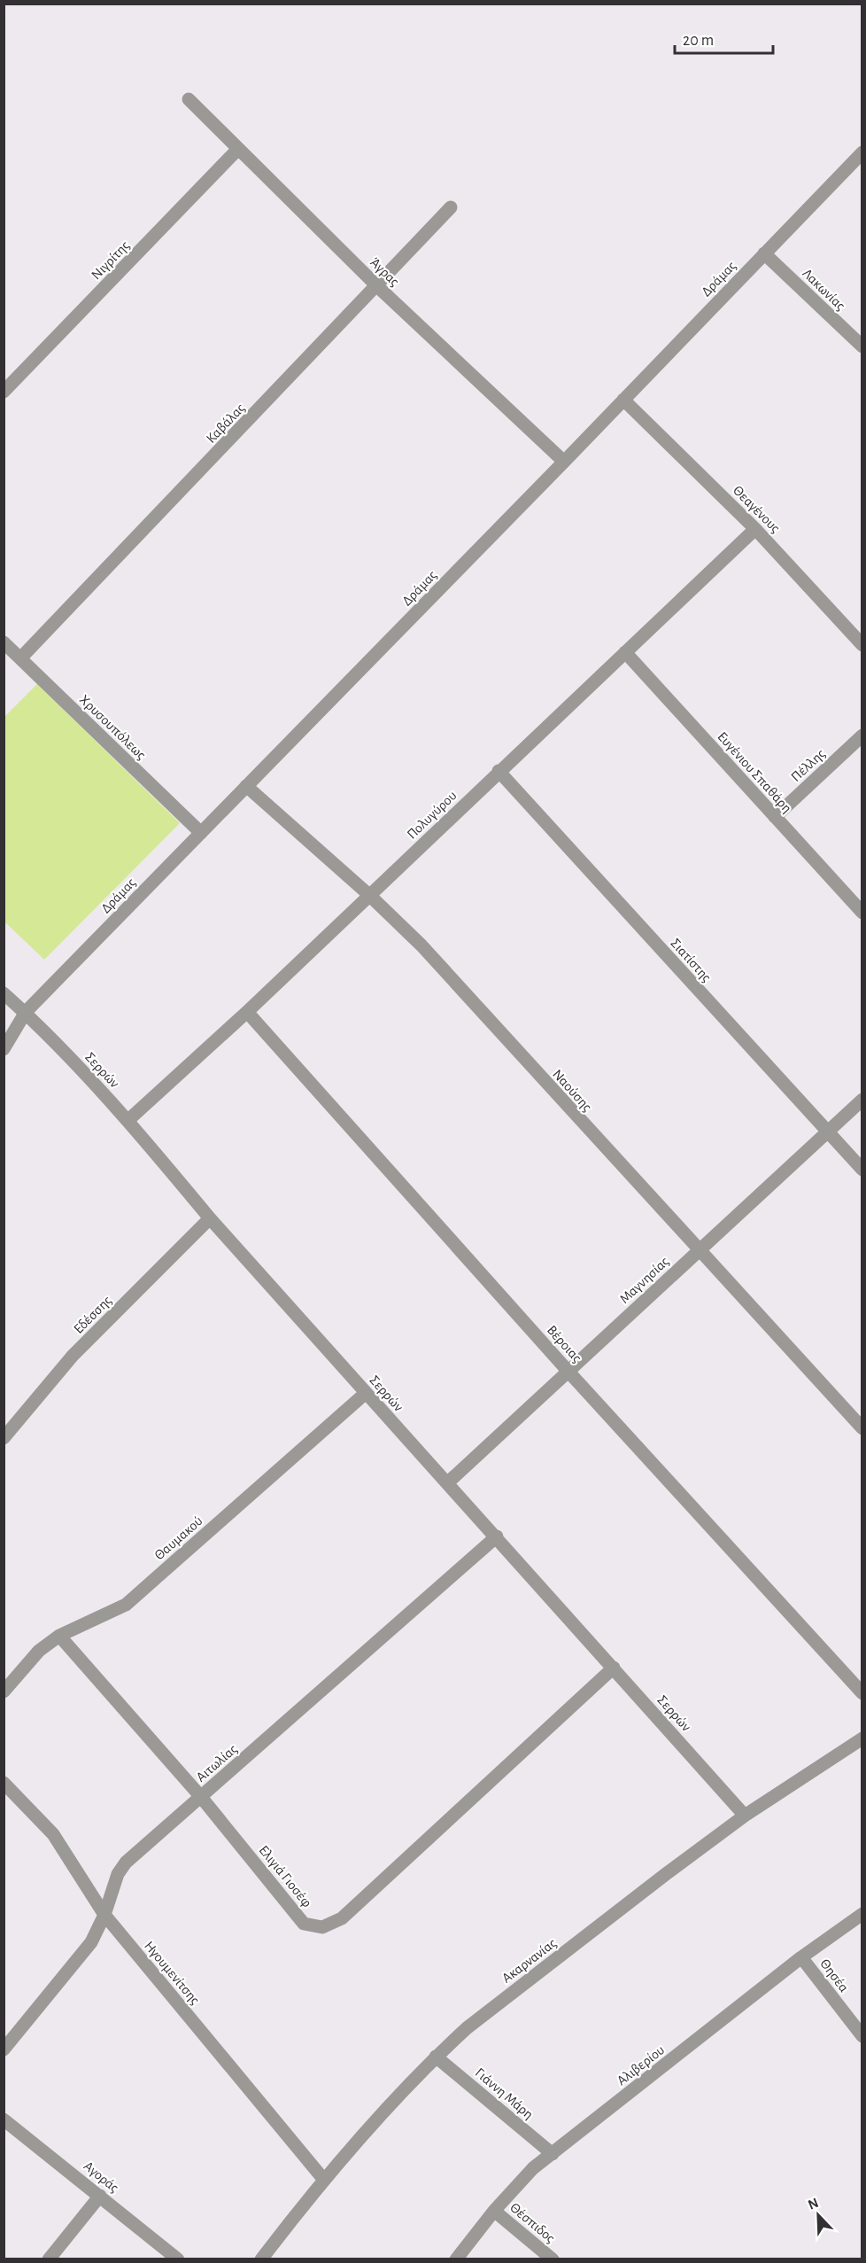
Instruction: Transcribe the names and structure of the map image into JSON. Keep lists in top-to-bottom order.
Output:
{
  "streets": {
    "street": [
      "Νιγρίτης",
      "Άγρας",
      "Δράμας",
      "Λακωνίας",
      "Καβάλας",
      "Θεαγένους",
      "Χρυσουπόλεως",
      "Πέλλης",
      "Ευγένιου Σπαθάρη",
      "Πολυγύρου",
      "Σιατίστης",
      "Σερρών",
      "Ναούσης",
      "Μαγνησίας",
      "Εδέσσης",
      "Βέροιας",
      "Θαυμακού",
      "Αιτωλίας",
      "Ελιγιά Γιοσέφ",
      "Ακαρνανίας",
      "Ηγουμενίτσης",
      "Θησέα",
      "Αλιβερίου",
      "Γιάννη Μάρη",
      "Αγοράς",
      "Θέσπιδος"
    ]
  },
  "crossings": [
    ["Νιγρίτης", "Άγρας"],
    ["Άγρας", "Δράμας"],
    ["Άγρας", "Καβάλας"],
    ["Δράμας", "Λακωνίας"],
    ["Δράμας", "Θεαγένους"],
    ["Δράμας", "Χρυσουπόλεως"],
    ["Δράμας", "Σερρών"],
    ["Δράμας", "Ναούσης"],
    ["Καβάλας", "Χρυσουπόλεως"],
    ["Θεαγένους", "Πολυγύρου"],
    ["Πέλλης", "Ευγένιου Σπαθάρη"],
    ["Ευγένιου Σπαθάρη", "Πολυγύρου"],
    ["Πολυγύρου", "Σιατίστης"],
    ["Πολυγύρου", "Σερρών"],
    ["Πολυγύρου", "Ναούσης"],
    ["Πολυγύρου", "Βέροιας"],
    ["Σιατίστης", "Μαγνησίας"],
    ["Σερρών", "Μαγνησίας"],
    ["Σερρών", "Εδέσσης"],
    ["Σερρών", "Θαυμακού"],
    ["Σερρών", "Αιτωλίας"],
    ["Σερρών", "Ελιγιά Γιοσέφ"],
    ["Σερρών", "Ακαρνανίας"],
    ["Ναούσης", "Μαγνησίας"],
    ["Μαγνησίας", "Βέροιας"],
    ["Θαυμακού", "Ελιγιά Γιοσέφ"],
    ["Αιτωλίας", "Ελιγιά Γιοσέφ"],
    ["Αιτωλίας", "Ηγουμενίτσης"],
    ["Ακαρνανίας", "Ηγουμενίτσης"],
    ["Ακαρνανίας", "Γιάννη Μάρη"],
    ["Θησέα", "Αλιβερίου"],
    ["Αλιβερίου", "Γιάννη Μάρη"],
    ["Αλιβερίου", "Θέσπιδος"]
  ],
  "scale_bar": "20 m",
  "north": "top left"
}
